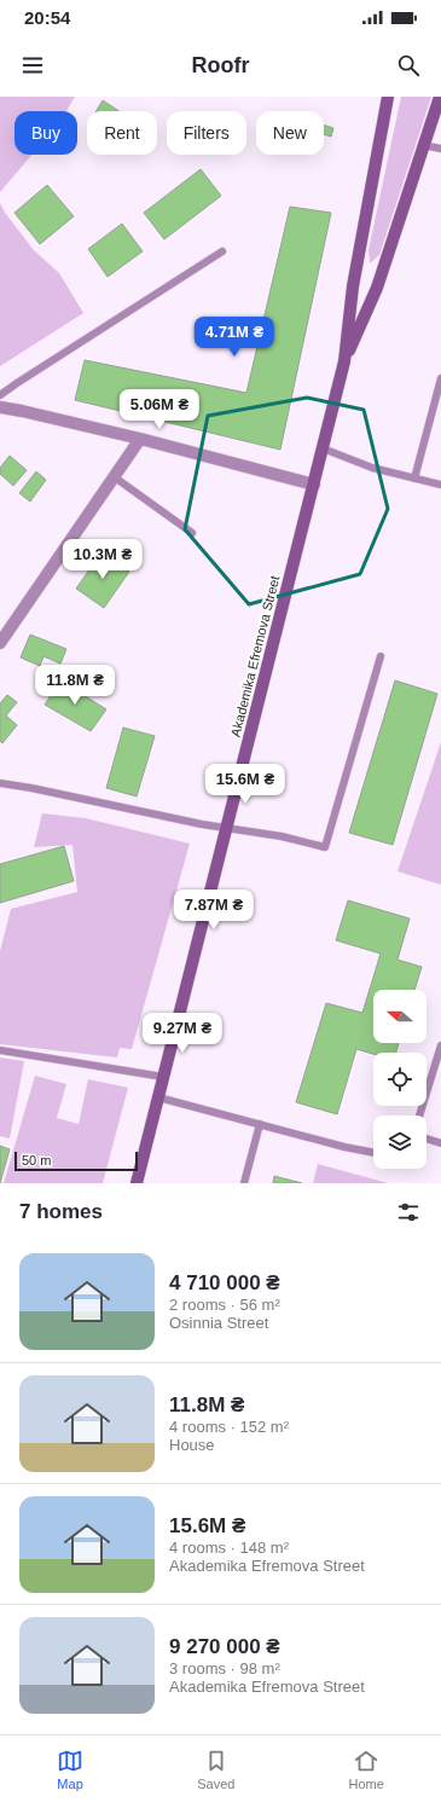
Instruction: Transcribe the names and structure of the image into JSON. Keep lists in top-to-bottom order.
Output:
{
  "streets": {
    "main road": ["Akademika Efremova Street"]
  },
  "scale_bar": "50 m",
  "north": "left",
  "page": {
    "status": "20:54",
    "header": "Roofr",
    "chip": [
      "Buy",
      "Rent",
      "Filters",
      "New"
    ],
    "price": [
      "4.71M ₴",
      "5.06M ₴",
      "10.3M ₴",
      "11.8M ₴",
      "15.6M ₴",
      "7.87M ₴",
      "9.27M ₴"
    ],
    "scale": "50 m",
    "heading": "7 homes",
    "list": [
      {
        "name": "4 710 000 ₴",
        "note": "2 rooms · 56 m² · Osinnia Street"
      },
      {
        "name": "11.8M ₴",
        "note": "4 rooms · 152 m² · House"
      },
      {
        "name": "15.6M ₴",
        "note": "4 rooms · 148 m² · Akademika Efremova Street"
      },
      {
        "name": "9 270 000 ₴",
        "note": "3 rooms · 98 m² · Akademika Efremova Street"
      }
    ],
    "tabs": ["Map", "Saved", "Home"]
  }
}
